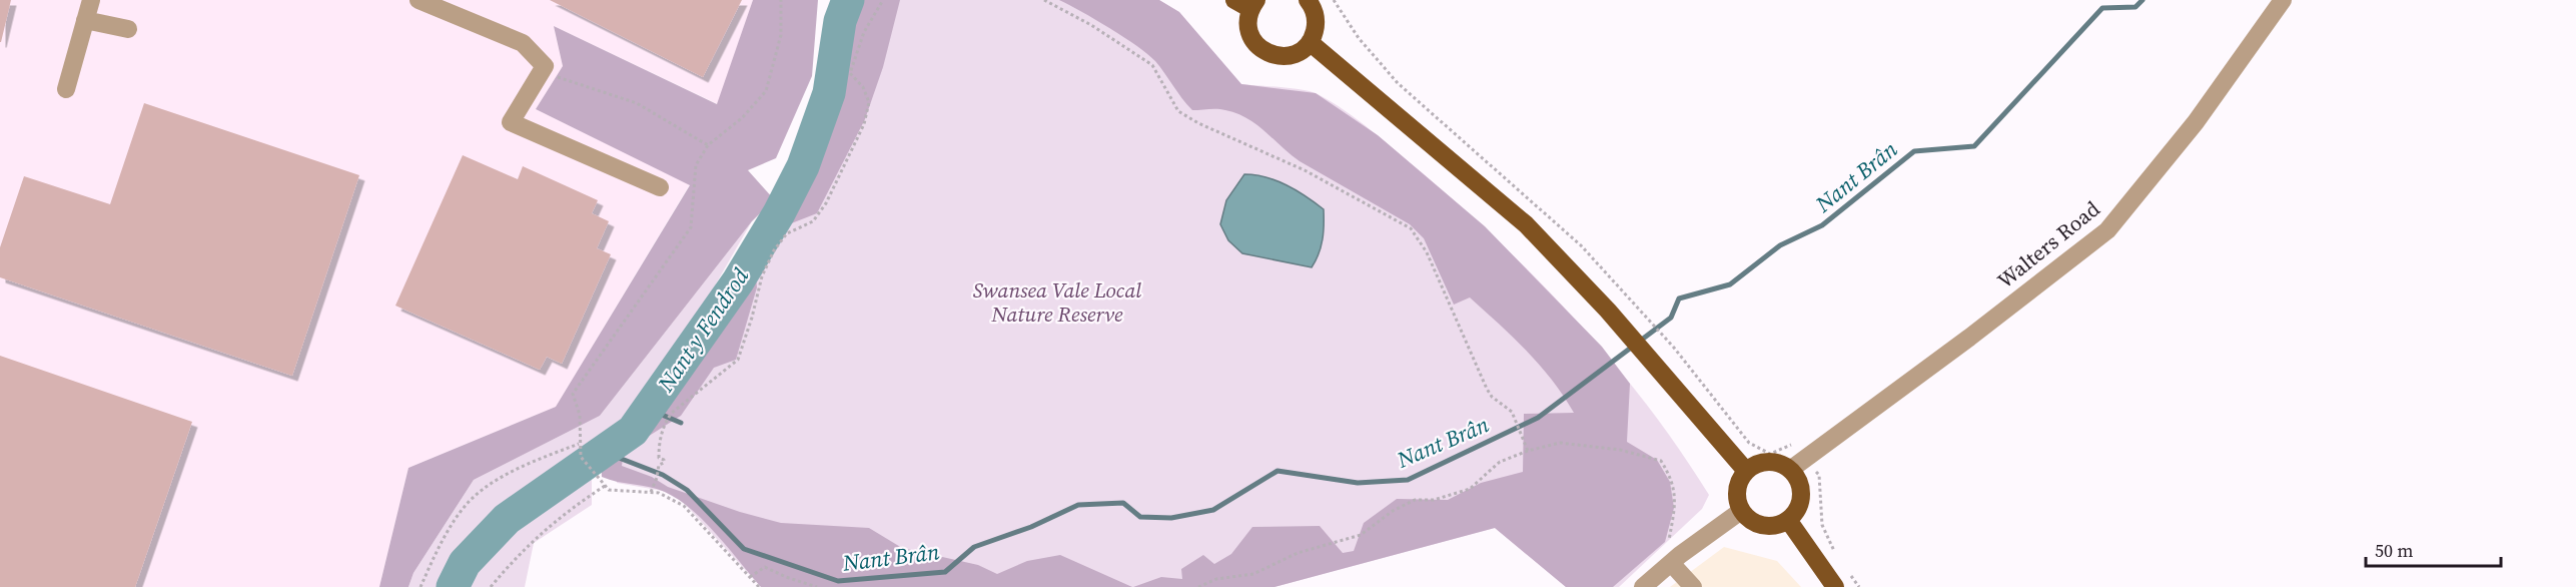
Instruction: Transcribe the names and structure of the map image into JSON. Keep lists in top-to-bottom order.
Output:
{
  "streets": {
    "street": ["Walters Road"]
  },
  "water": ["Nant Brân", "Nant y Fendrod"],
  "parks": ["Swansea Vale Local Nature Reserve"],
  "scale_bar": "50 m"
}
